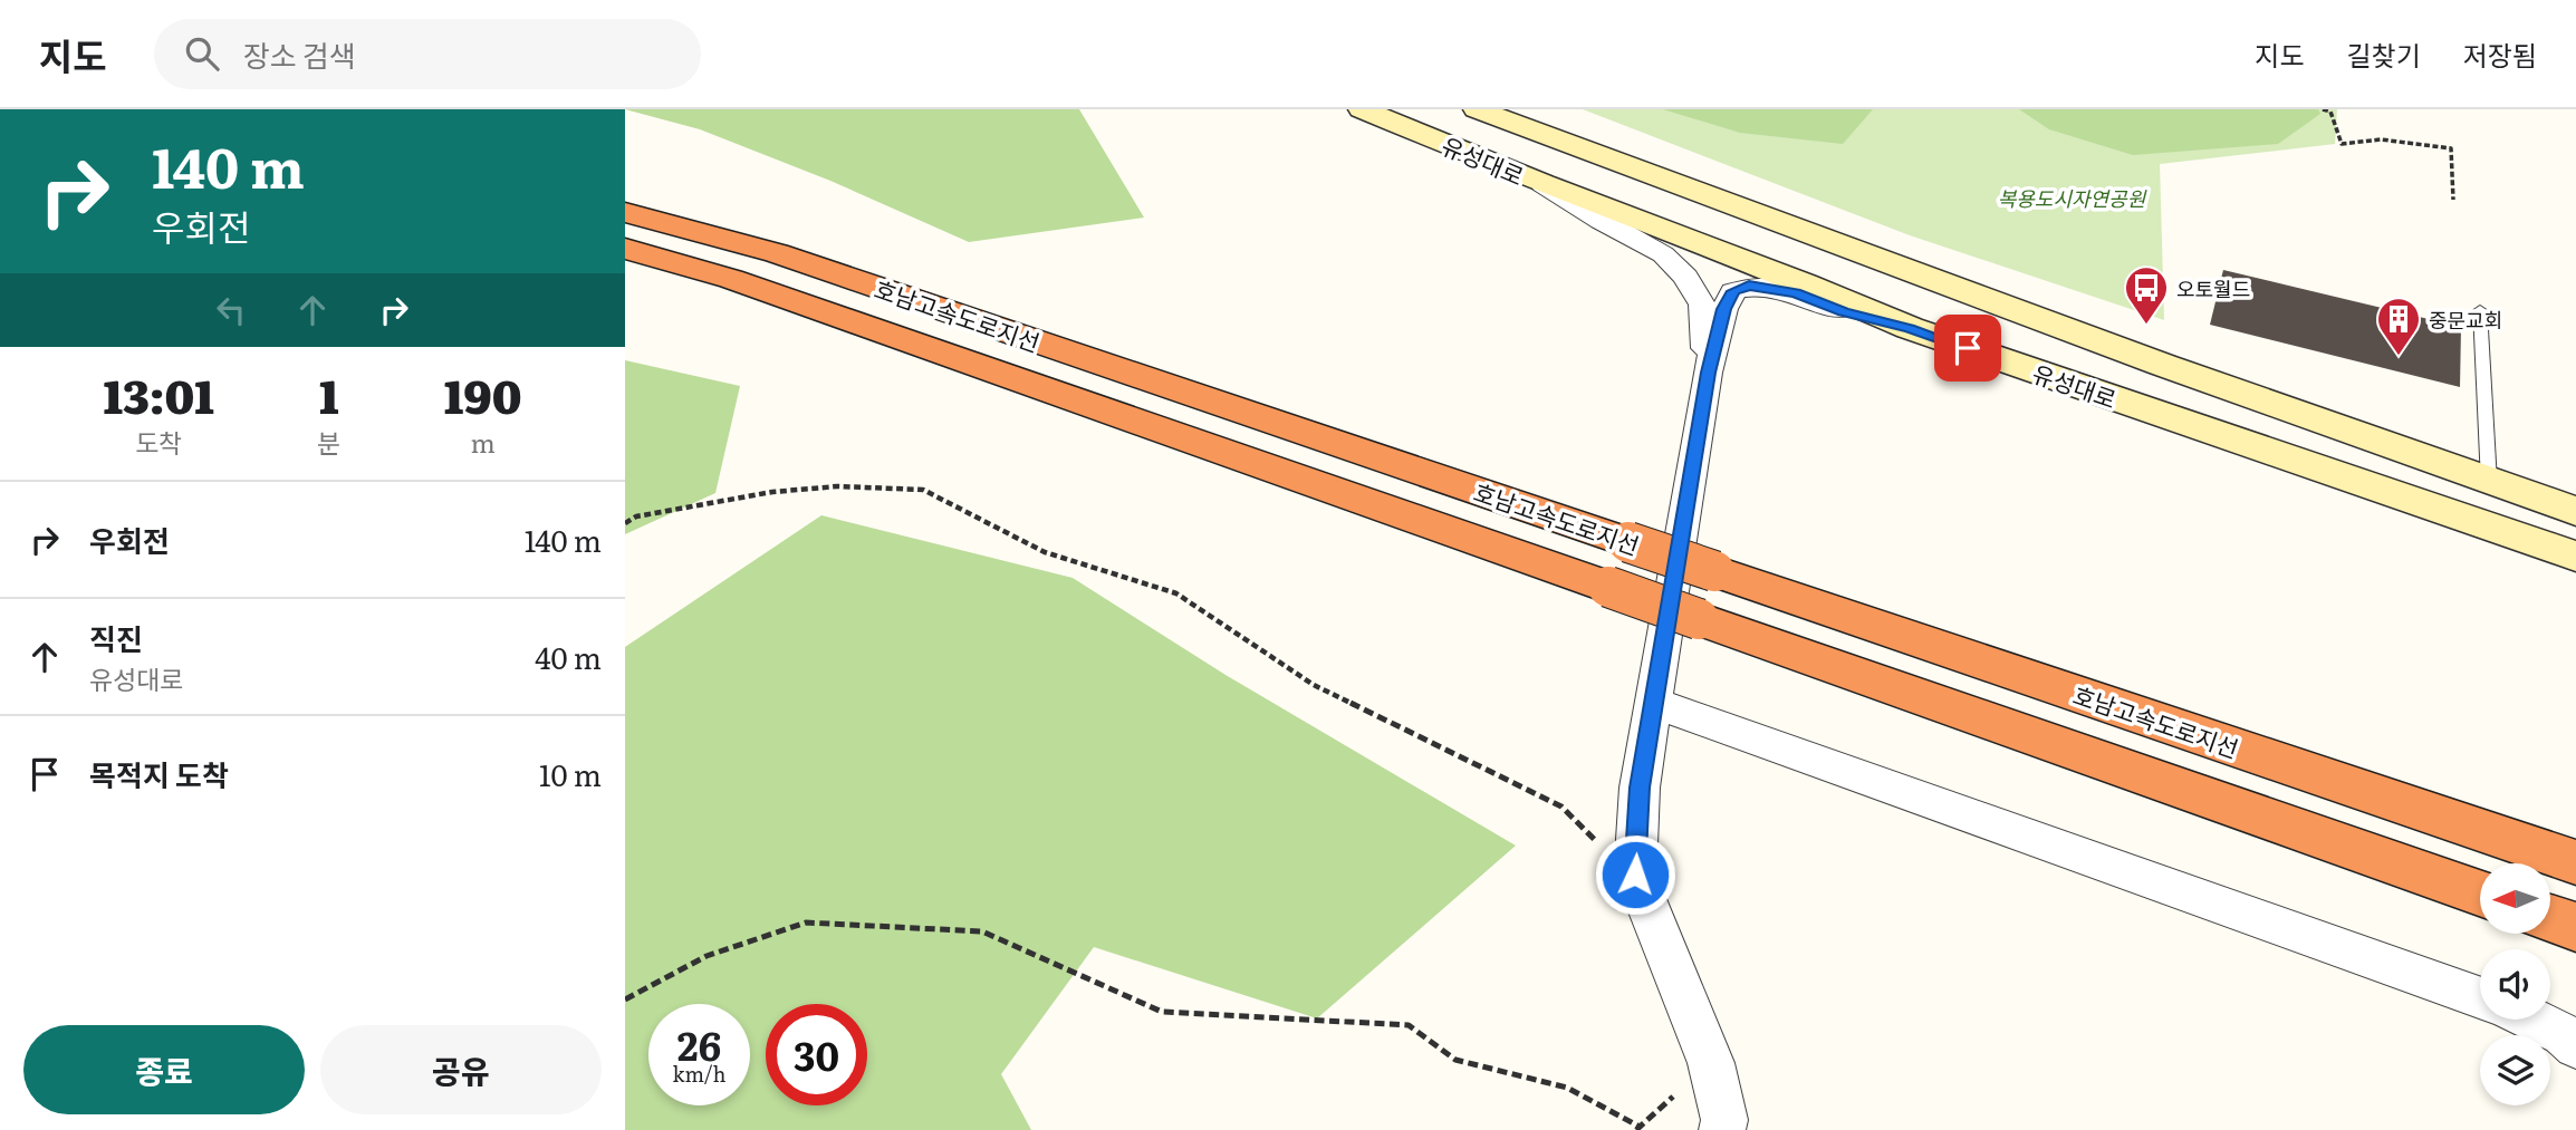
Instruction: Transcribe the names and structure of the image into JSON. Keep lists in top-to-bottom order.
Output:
{
  "streets": {
    "highway": ["호남고속도로지선"],
    "street": ["유성대로"]
  },
  "parks": ["복용도시자연공원"],
  "places": {
    "bus stop": ["오토월드"],
    "building": ["중문교회"]
  },
  "north": "left",
  "page": {
    "header": "지도",
    "search": "장소 검색",
    "nav": ["지도", "길찾기", "저장됨"],
    "turn": ["140 m", "우회전"],
    "eta": [
      "13:01",
      "도착",
      "1",
      "분",
      "190",
      "m"
    ],
    "list": [
      {
        "name": "우회전",
        "value": "140 m"
      },
      {
        "name": "직진",
        "note": "유성대로",
        "value": "40 m"
      },
      {
        "name": "목적지 도착",
        "value": "10 m"
      }
    ],
    "speed": "26 km/h",
    "limit": "30",
    "buttons": ["종료", "공유"]
  }
}
